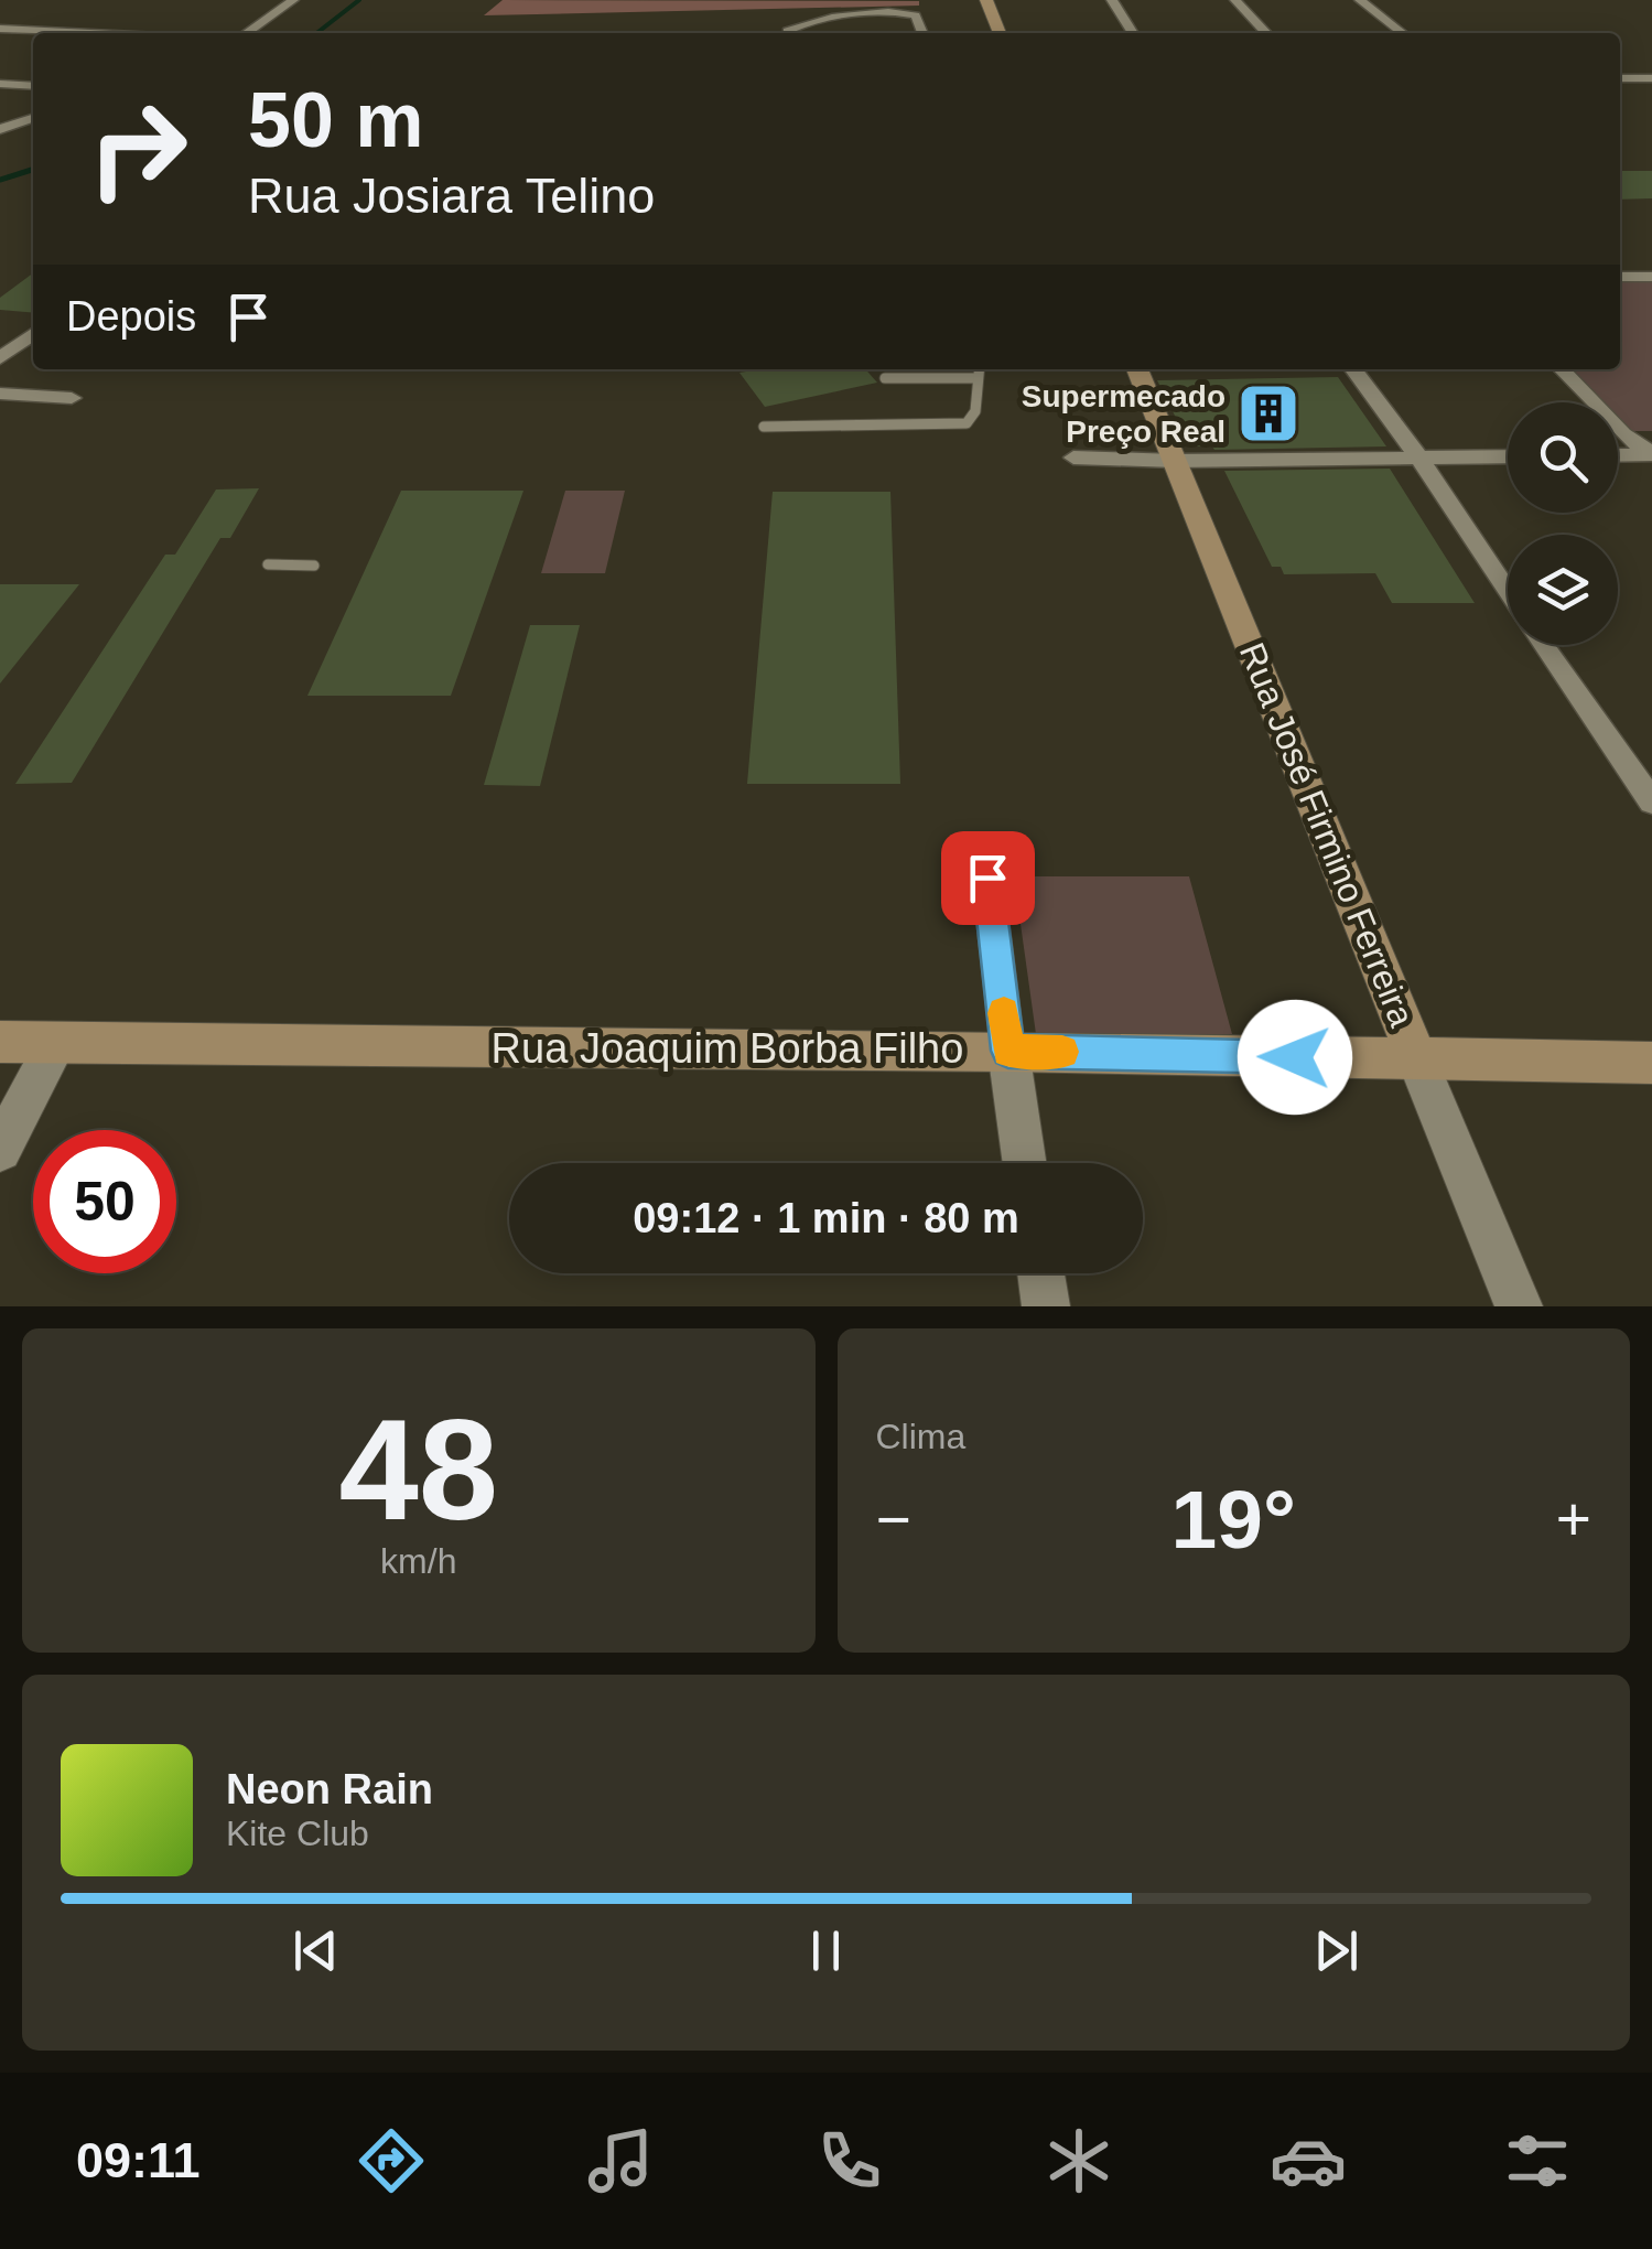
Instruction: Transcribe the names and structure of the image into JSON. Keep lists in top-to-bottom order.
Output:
{
  "streets": {
    "main road": ["Rua José Firmino Ferreira", "Rua Joaquim Borba Filho"]
  },
  "crossings": [
    ["Rua José Firmino Ferreira", "Rua Joaquim Borba Filho"]
  ],
  "places": {
    "building": ["Supermecado Preço Real"]
  },
  "page": {
    "turn": ["50 m", "Rua Josiara Telino"],
    "then": "Depois",
    "limit": "50",
    "trip": "09:12 · 1 min · 80 m",
    "tile": [
      ["48", "km/h"],
      "Clima"
    ],
    "heat": ["−", "19°", "+"],
    "song": ["Neon Rain", "Kite Club"],
    "tabs": "09:11"
  }
}
